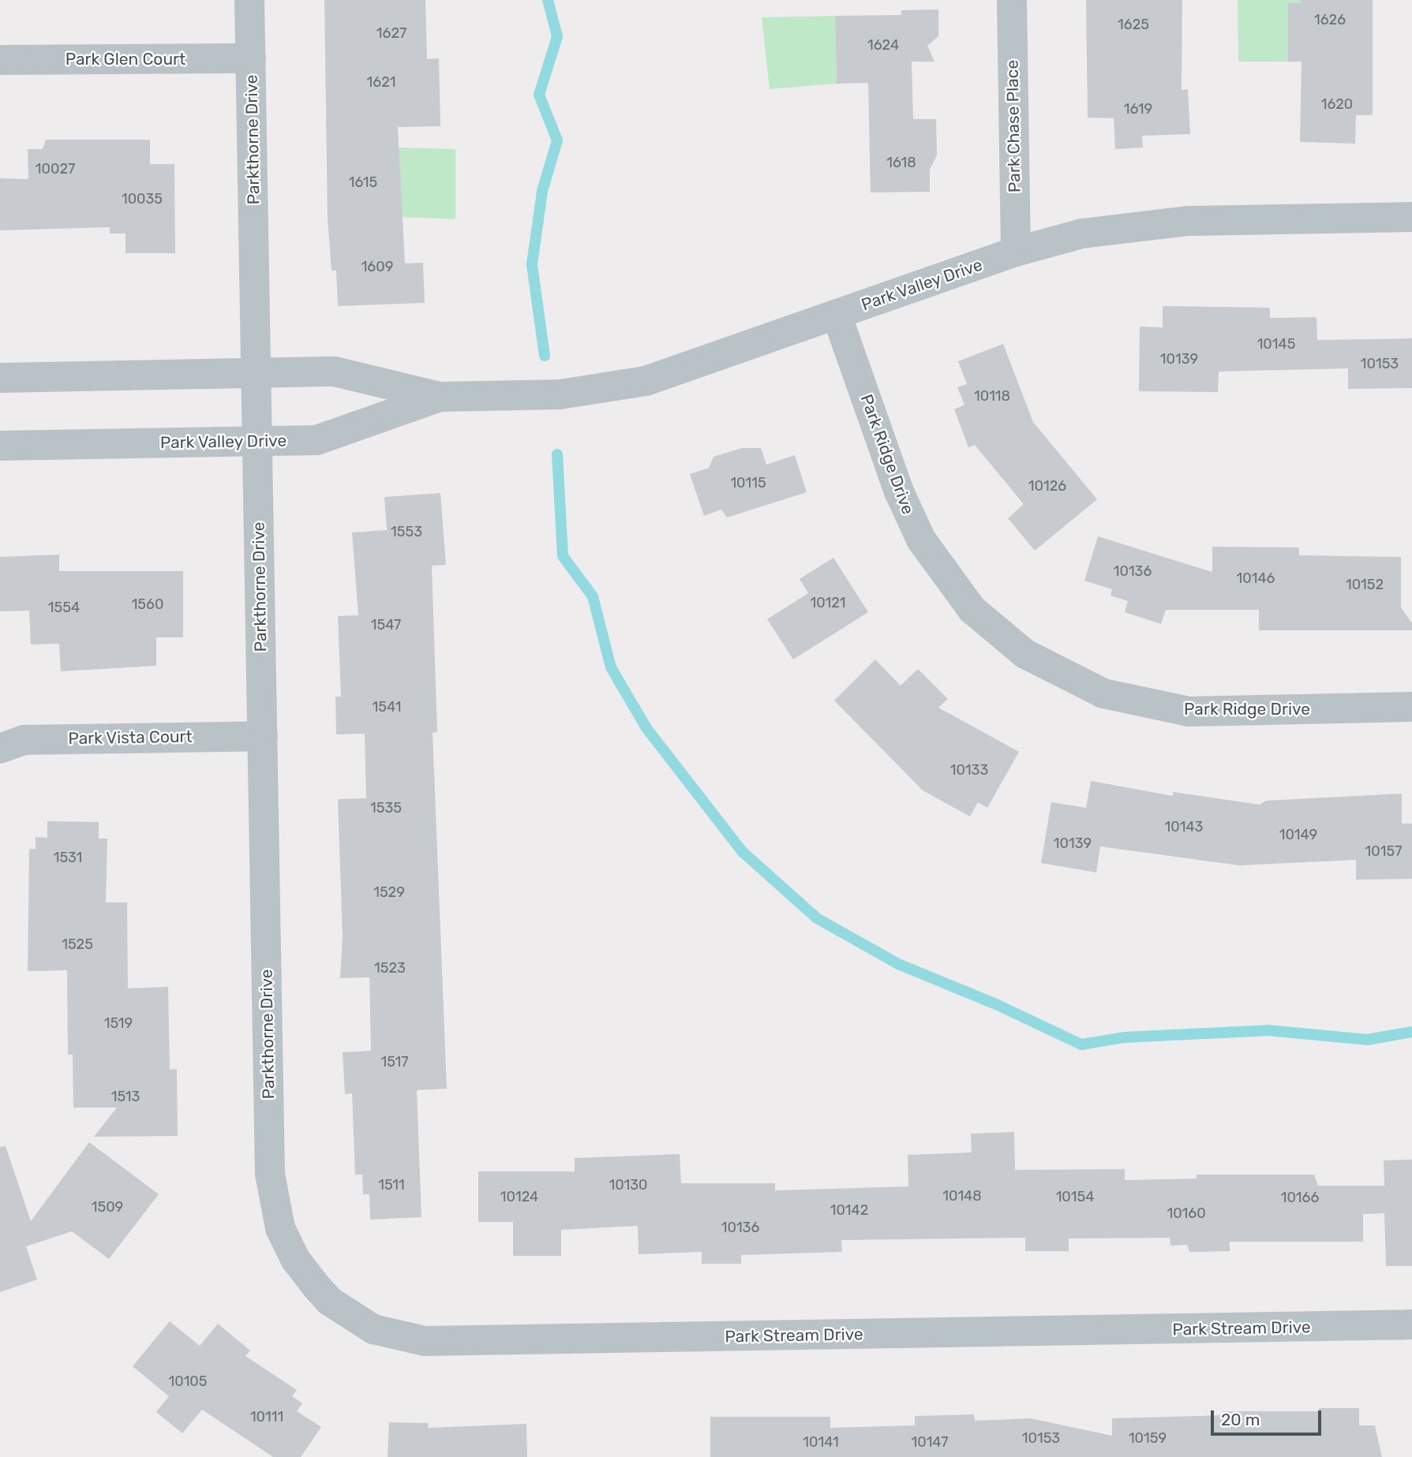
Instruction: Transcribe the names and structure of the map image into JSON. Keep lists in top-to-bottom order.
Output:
{
  "streets": {
    "street": [
      "Park Glen Court",
      "Park Chase Place",
      "Parkthorne Drive",
      "Park Valley Drive",
      "Park Ridge Drive",
      "Park Vista Court",
      "Park Stream Drive"
    ]
  },
  "crossings": [
    ["Park Glen Court", "Parkthorne Drive"],
    ["Park Chase Place", "Park Valley Drive"],
    ["Parkthorne Drive", "Park Valley Drive"],
    ["Parkthorne Drive", "Park Vista Court"],
    ["Parkthorne Drive", "Park Stream Drive"],
    ["Park Valley Drive", "Park Ridge Drive"]
  ],
  "house_numbers": [
    "1626",
    "1625",
    "1627",
    "1624",
    "1621",
    "1620",
    "1619",
    "1618",
    "10027",
    "1615",
    "10035",
    "1609",
    "10145",
    "10139",
    "10153",
    "10118",
    "10115",
    "10126",
    "1553",
    "10136",
    "10146",
    "10152",
    "10121",
    "1560",
    "1554",
    "1547",
    "1541",
    "10133",
    "1535",
    "10143",
    "10149",
    "10139",
    "10157",
    "1531",
    "1529",
    "1525",
    "1523",
    "1519",
    "1517",
    "1513",
    "1511",
    "10130",
    "10148",
    "10124",
    "10154",
    "10166",
    "1509",
    "10142",
    "10160",
    "10136",
    "10105",
    "10111",
    "10153",
    "10159",
    "10141",
    "10147"
  ],
  "scale_bar": "20 m"
}
